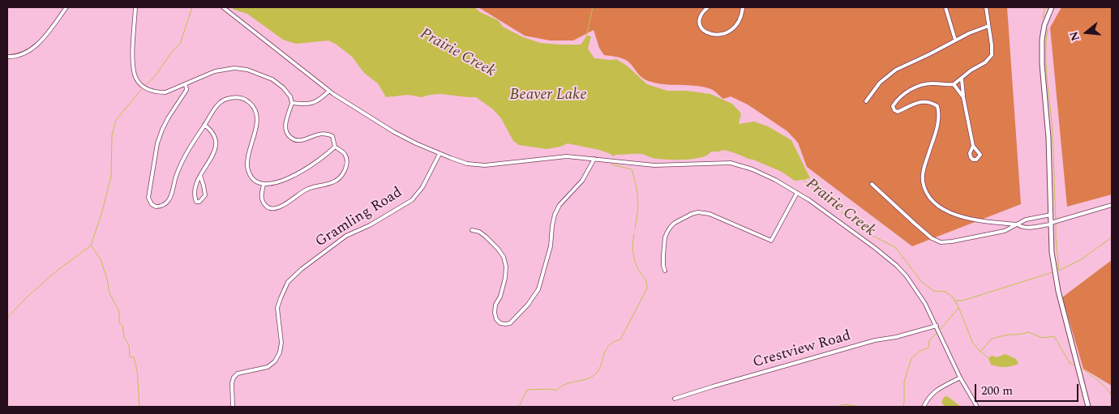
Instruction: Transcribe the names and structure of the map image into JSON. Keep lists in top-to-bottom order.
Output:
{
  "streets": {
    "street": ["Gramling Road", "Crestview Road"]
  },
  "water": ["Prairie Creek", "Beaver Lake"],
  "scale_bar": "200 m",
  "north": "left"
}
